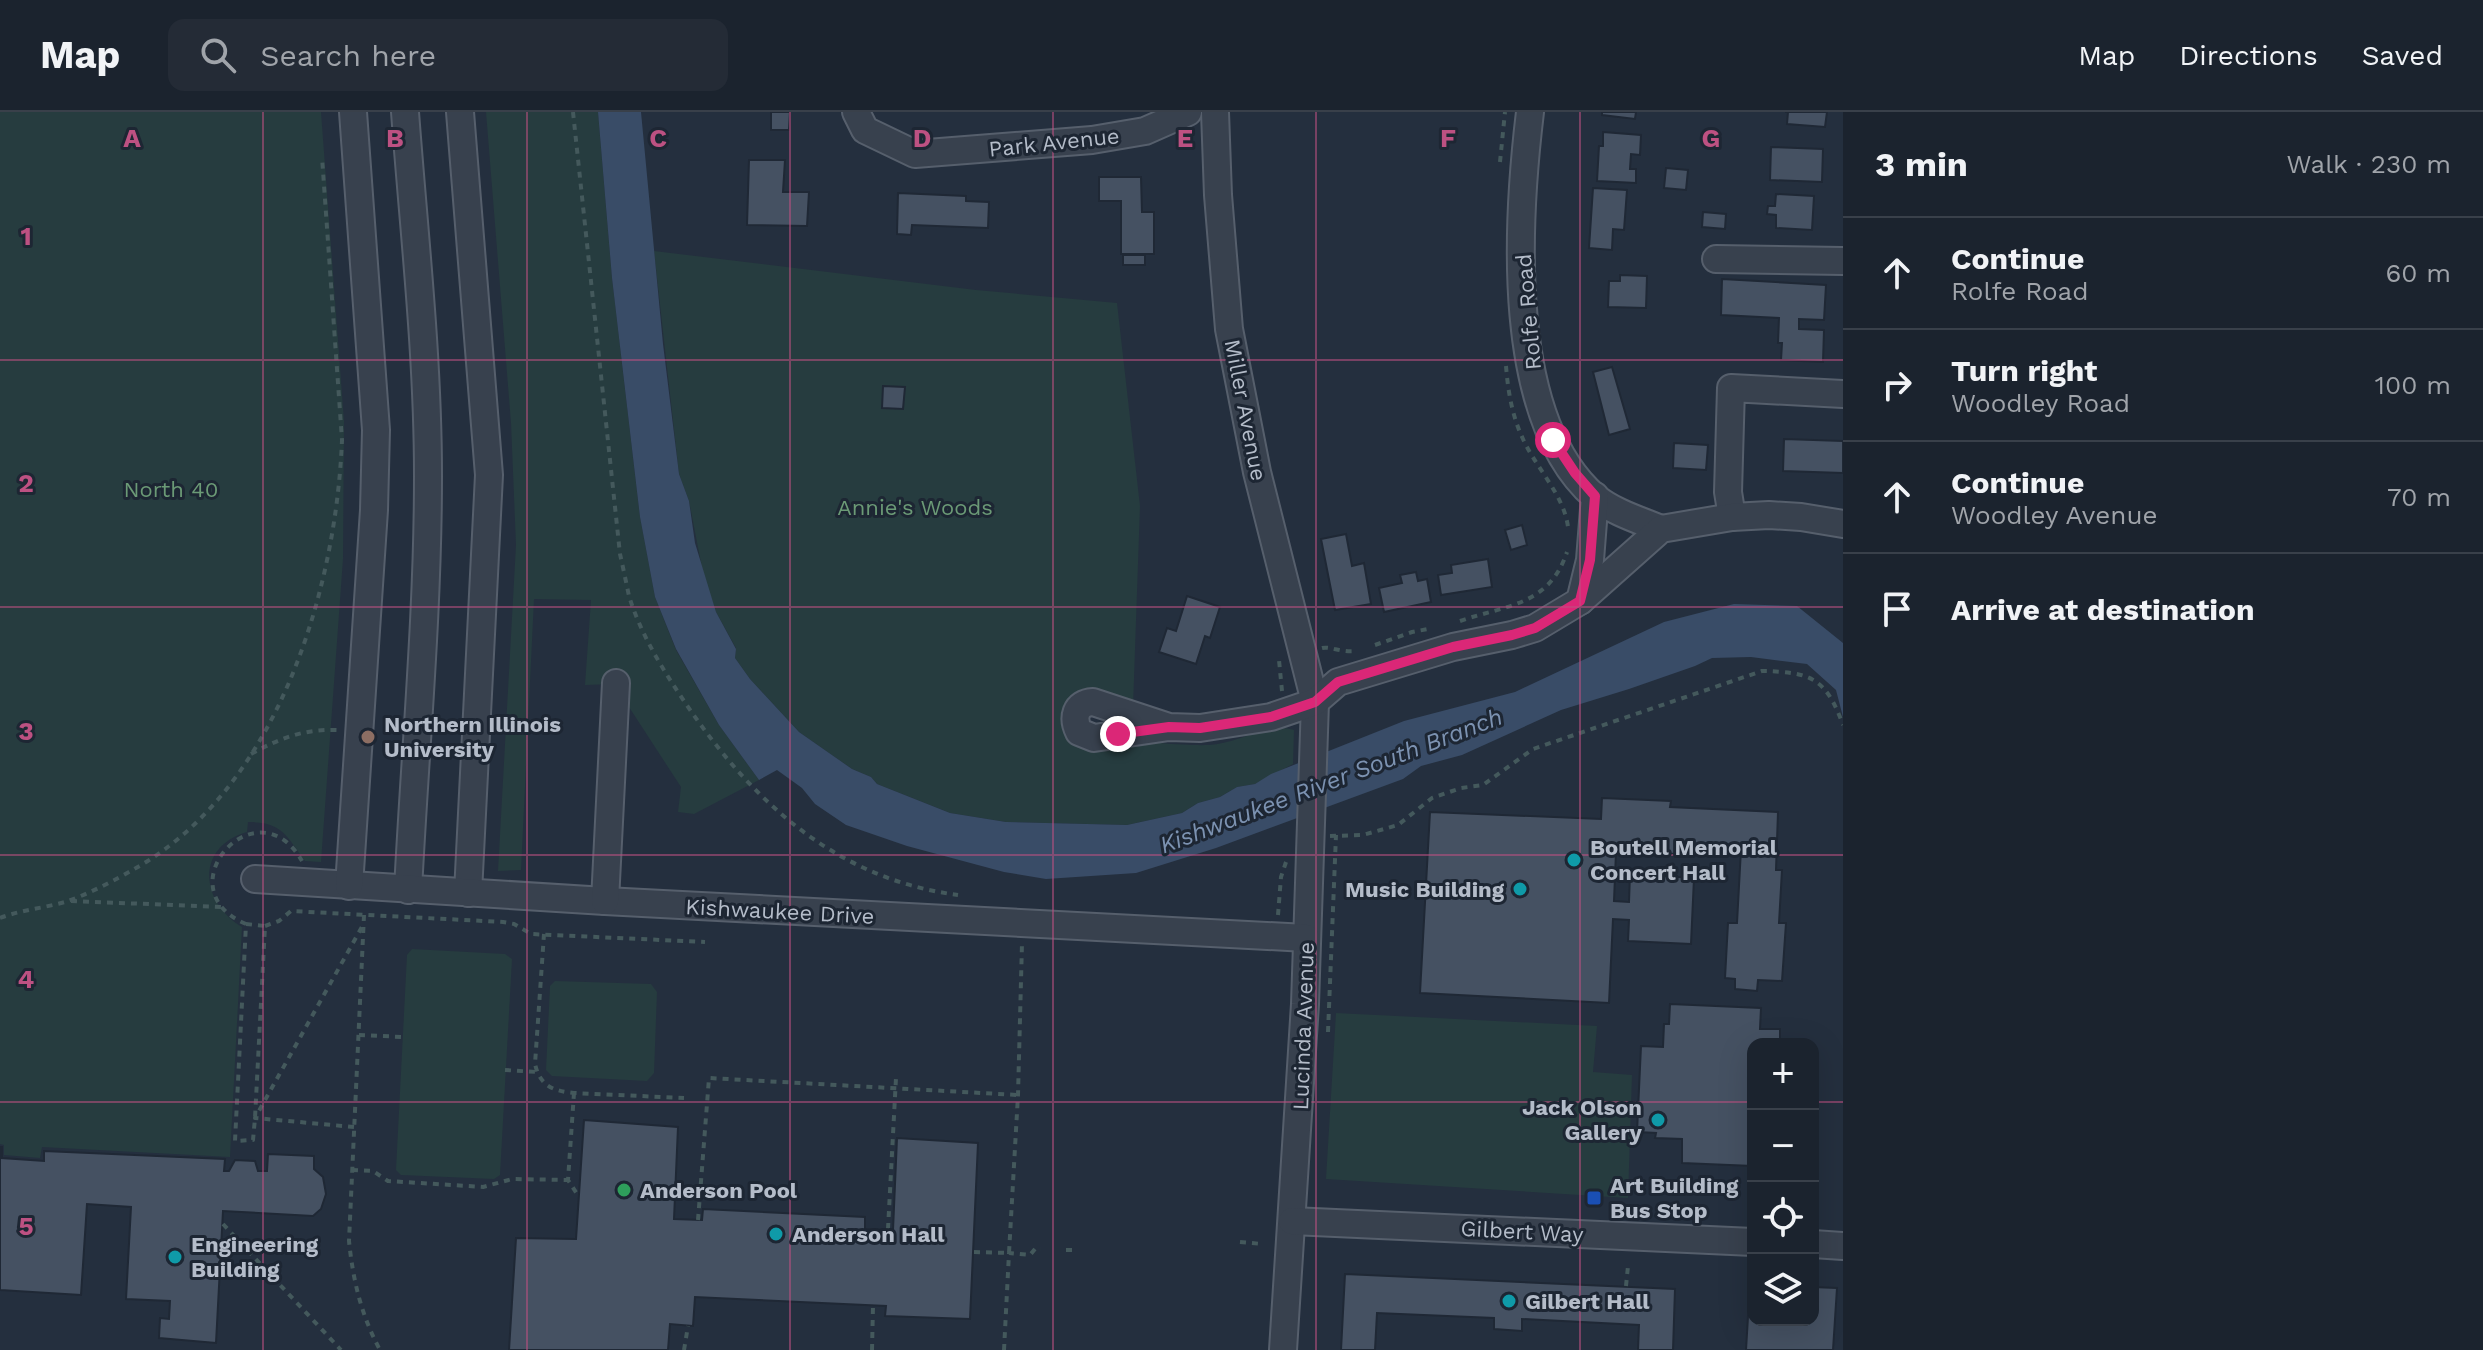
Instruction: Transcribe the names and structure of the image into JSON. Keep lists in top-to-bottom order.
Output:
{
  "streets": {
    "street": [
      "Park Avenue",
      "Rolfe Road",
      "Miller Avenue",
      "Kishwaukee Drive",
      "Lucinda Avenue",
      "Gilbert Way"
    ]
  },
  "crossings": [
    ["Miller Avenue", "Lucinda Avenue"],
    ["Kishwaukee Drive", "Lucinda Avenue"],
    ["Lucinda Avenue", "Gilbert Way"]
  ],
  "water": ["Kishwaukee River South Branch"],
  "parks": ["North 40", "Annie's Woods"],
  "places": {
    "other": [
      "Northern Illinois University",
      "Boutell Memorial Concert Hall",
      "Music Building",
      "Jack Olson Gallery",
      "Anderson Pool",
      "Anderson Hall",
      "Engineering Building",
      "Gilbert Hall"
    ],
    "transit": ["Art Building Bus Stop"]
  },
  "page": {
    "header": "Map",
    "search": "Search here",
    "nav": ["Map", "Directions", "Saved"],
    "heading": ["3 min", "Walk · 230 m"],
    "list": [
      ["Continue", "Rolfe Road", "60 m"],
      ["Turn right", "Woodley Road", "100 m"],
      ["Continue", "Woodley Avenue", "70 m"],
      "Arrive at destination"
    ],
    "map_buttons": ["+", "−"]
  },
  "grid": {
    "columns": [
      "A",
      "B",
      "C",
      "D",
      "E",
      "F",
      "G"
    ],
    "rows": [
      "1",
      "2",
      "3",
      "4",
      "5"
    ]
  }
}
